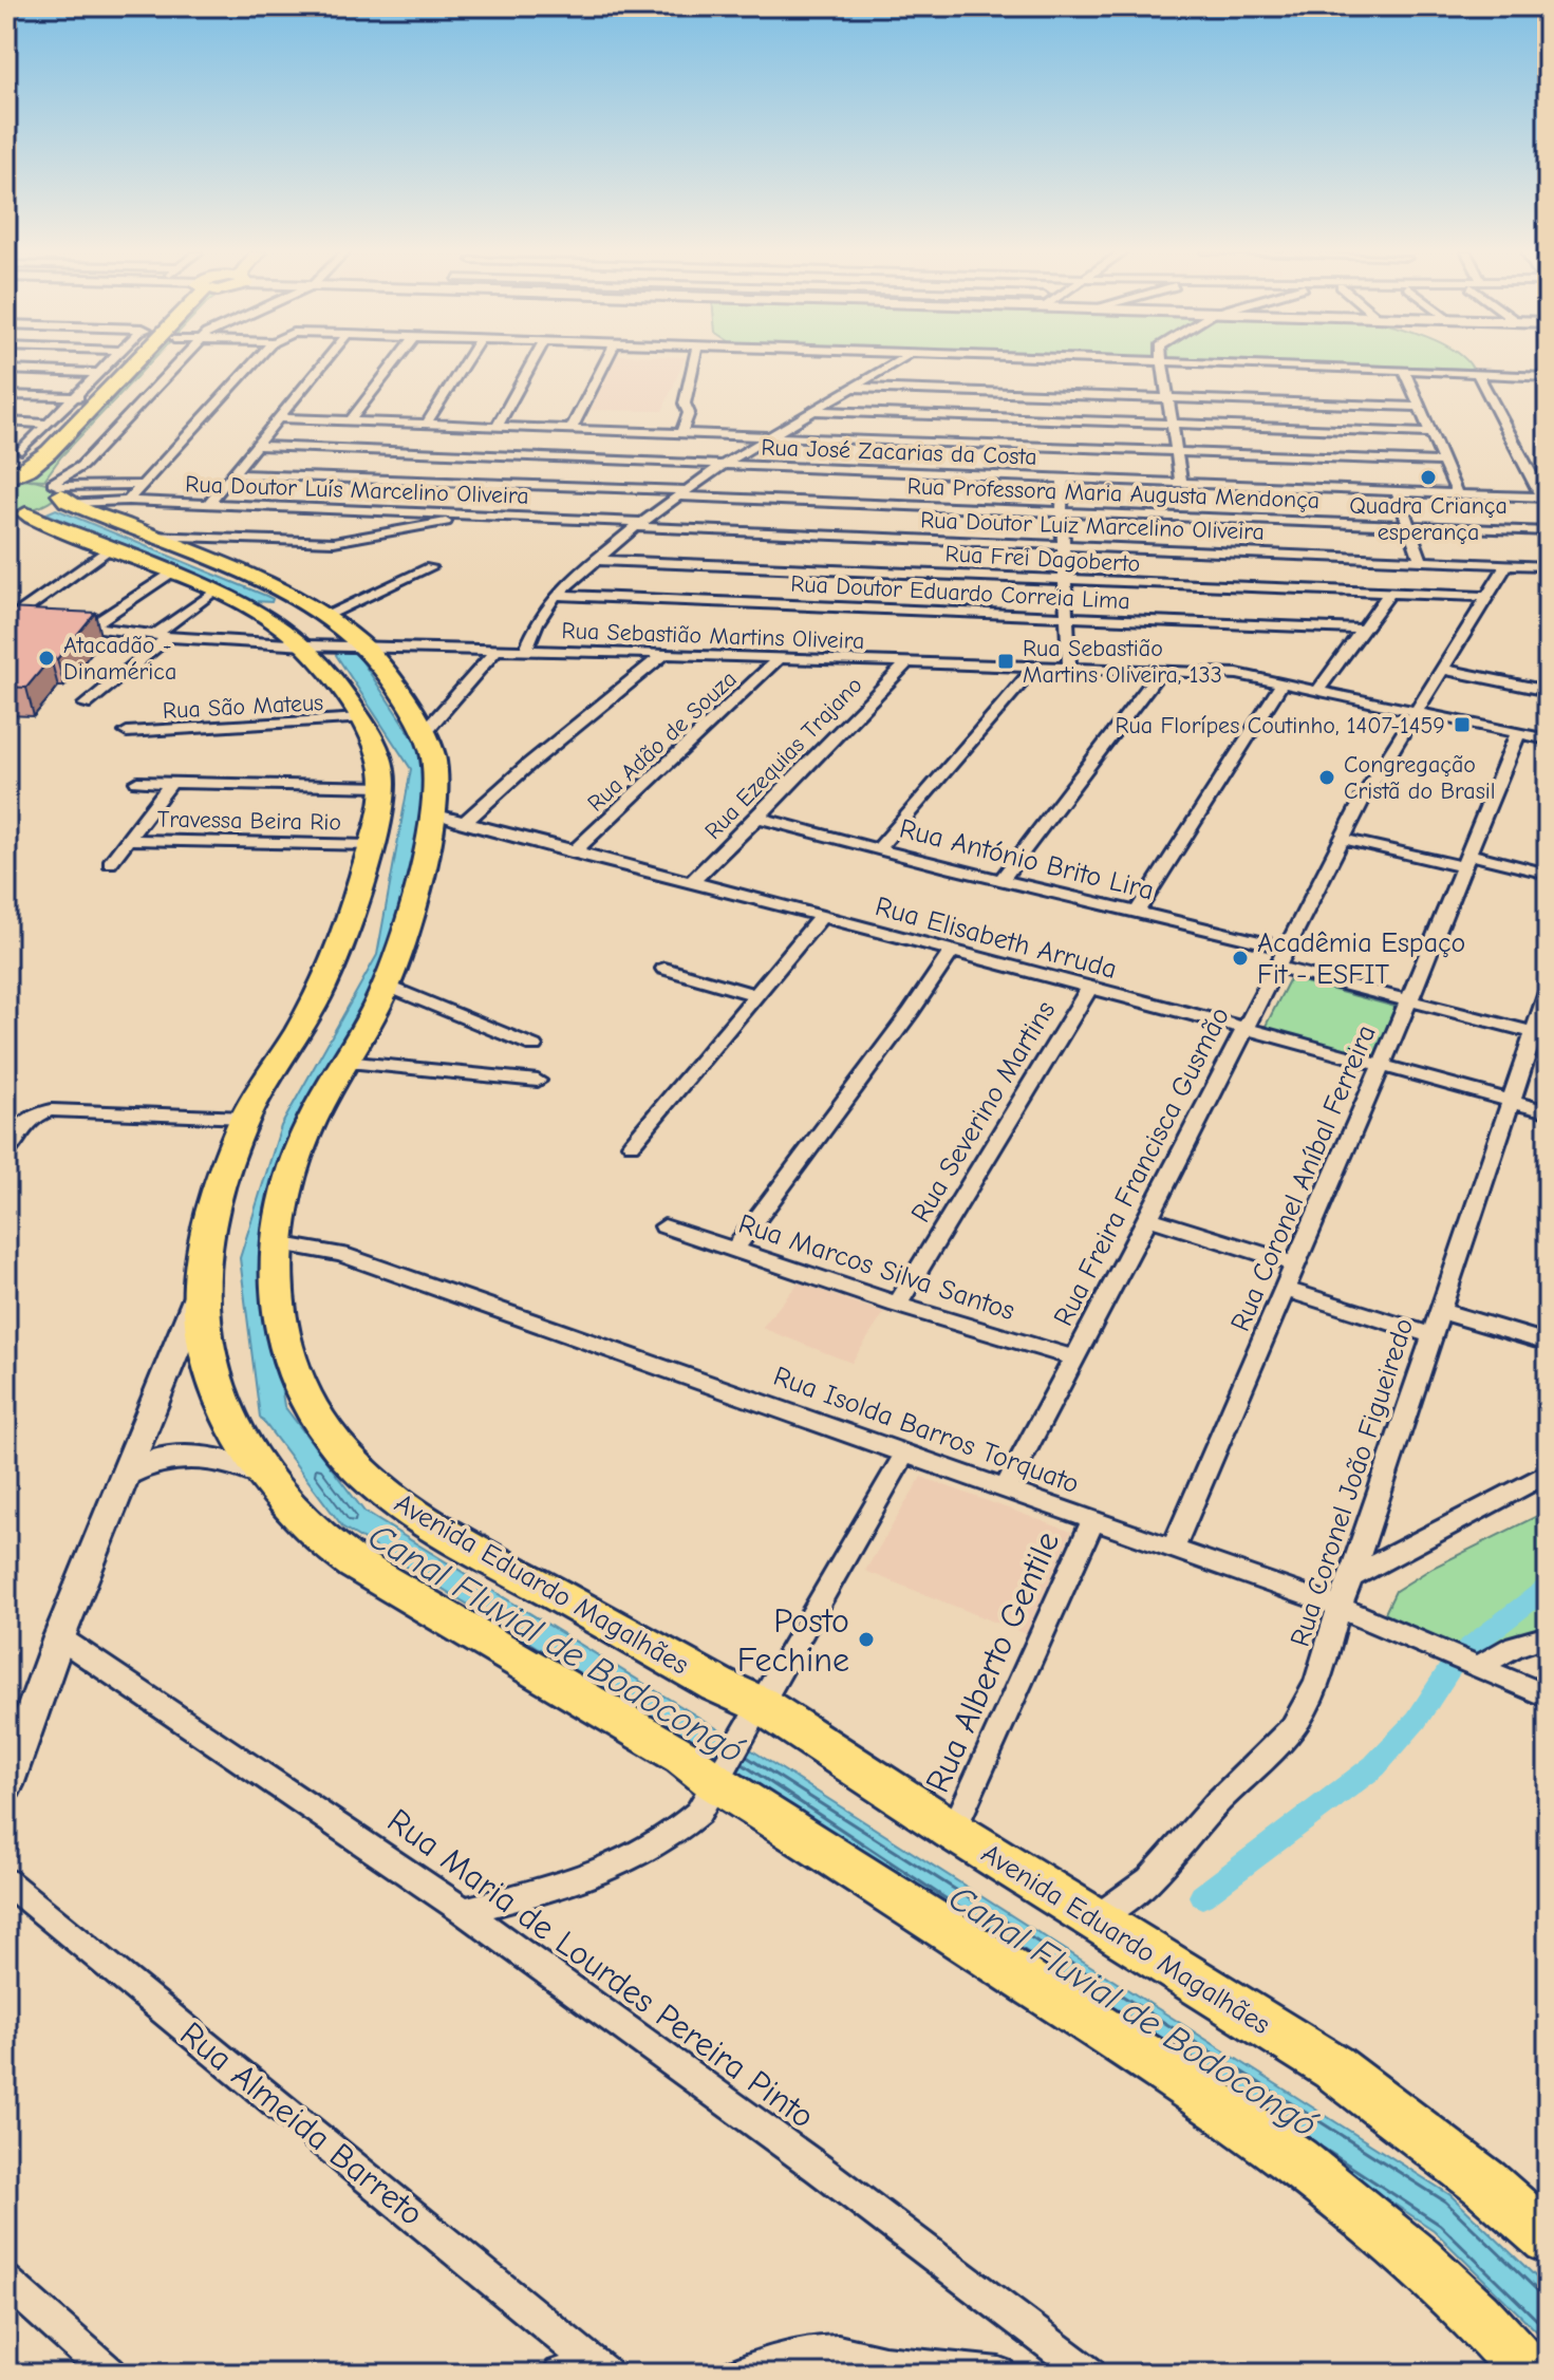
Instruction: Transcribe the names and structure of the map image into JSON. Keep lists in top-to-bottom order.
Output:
{
  "streets": {
    "main road": ["Avenida Eduardo Magalhães"],
    "street": [
      "Rua José Zacarias da Costa",
      "Rua Doutor Luís Marcelino Oliveira",
      "Rua Professora Maria Augusta Mendonça",
      "Rua Doutor Luiz Marcelino Oliveira",
      "Rua Frei Dagoberto",
      "Rua Doutor Eduardo Correia Lima",
      "Rua Sebastião Martins Oliveira",
      "Rua São Mateus",
      "Rua Adão de Souza",
      "Rua Ezequias Trajano",
      "Travessa Beira Rio",
      "Rua António Brito Lira",
      "Rua Elisabeth Arruda",
      "Rua Severino Martins",
      "Rua Freira Francisca Gusmão",
      "Rua Coronel Aníbal Ferreira",
      "Rua Marcos Silva Santos",
      "Rua Isolda Barros Torquato",
      "Rua Coronel João Figueiredo",
      "Rua Alberto Gentile",
      "Rua Maria de Lourdes Pereira Pinto",
      "Rua Almeida Barreto"
    ]
  },
  "crossings": [
    ["Rua Doutor Luís Marcelino Oliveira", "Rua Doutor Luiz Marcelino Oliveira"],
    ["Rua Doutor Luís Marcelino Oliveira", "Avenida Eduardo Magalhães"],
    ["Rua Doutor Luiz Marcelino Oliveira", "Rua Freira Francisca Gusmão"],
    ["Rua Frei Dagoberto", "Rua Freira Francisca Gusmão"],
    ["Rua Sebastião Martins Oliveira", "Rua Adão de Souza"],
    ["Rua Sebastião Martins Oliveira", "Rua Ezequias Trajano"],
    ["Rua Sebastião Martins Oliveira", "Rua Freira Francisca Gusmão"],
    ["Rua Sebastião Martins Oliveira", "Rua Coronel Aníbal Ferreira"],
    ["Rua Sebastião Martins Oliveira", "Avenida Eduardo Magalhães"],
    ["Rua Adão de Souza", "Rua Elisabeth Arruda"],
    ["Rua Ezequias Trajano", "Rua António Brito Lira"],
    ["Rua Ezequias Trajano", "Rua Elisabeth Arruda"],
    ["Rua António Brito Lira", "Rua Freira Francisca Gusmão"],
    ["Rua Elisabeth Arruda", "Rua Severino Martins"],
    ["Rua Elisabeth Arruda", "Rua Freira Francisca Gusmão"],
    ["Rua Elisabeth Arruda", "Rua Coronel Aníbal Ferreira"],
    ["Rua Elisabeth Arruda", "Rua Coronel João Figueiredo"],
    ["Rua Elisabeth Arruda", "Avenida Eduardo Magalhães"],
    ["Rua Severino Martins", "Rua Marcos Silva Santos"],
    ["Rua Freira Francisca Gusmão", "Rua Marcos Silva Santos"],
    ["Rua Freira Francisca Gusmão", "Rua Isolda Barros Torquato"],
    ["Rua Coronel Aníbal Ferreira", "Rua Isolda Barros Torquato"],
    ["Rua Isolda Barros Torquato", "Rua Coronel João Figueiredo"],
    ["Rua Isolda Barros Torquato", "Avenida Eduardo Magalhães"],
    ["Rua Isolda Barros Torquato", "Rua Alberto Gentile"],
    ["Rua Coronel João Figueiredo", "Avenida Eduardo Magalhães"],
    ["Avenida Eduardo Magalhães", "Rua Alberto Gentile"]
  ],
  "water": ["Canal Fluvial de Bodocongó"],
  "places": {
    "other": [
      "Quadra Criança esperança",
      "Atacadão - Dinamérica",
      "Congregação Cristã do Brasil",
      "Acadêmia Espaço Fit - ESFIT",
      "Posto Fechine"
    ],
    "transit": ["Rua Sebastião Martins Oliveira, 133", "Rua Florípes Coutinho, 1407-1459"]
  }
}
